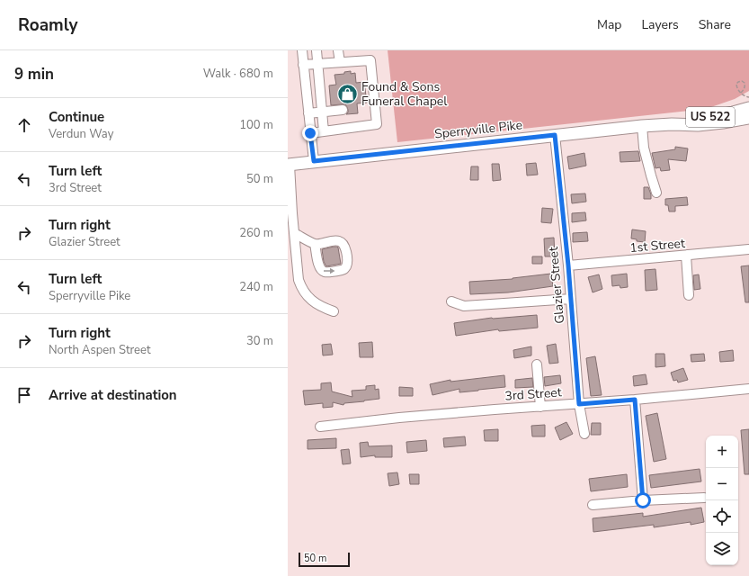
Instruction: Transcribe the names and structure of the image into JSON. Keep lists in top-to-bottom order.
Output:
{
  "streets": {
    "main road": ["US 522", "Sperryville Pike"],
    "street": ["1st Street", "Glazier Street", "3rd Street"]
  },
  "crossings": [
    ["Sperryville Pike", "Glazier Street"],
    ["1st Street", "Glazier Street"],
    ["Glazier Street", "3rd Street"]
  ],
  "places": {
    "shop": ["Found & Sons Funeral Chapel"]
  },
  "scale_bar": "50 m",
  "page": {
    "header": "Roamly",
    "nav": ["Map", "Layers", "Share"],
    "heading": ["9 min", "Walk · 680 m"],
    "list": [
      ["Continue", "Verdun Way", "100 m"],
      ["Turn left", "3rd Street", "50 m"],
      ["Turn right", "Glazier Street", "260 m"],
      ["Turn left", "Sperryville Pike", "240 m"],
      ["Turn right", "North Aspen Street", "30 m"],
      "Arrive at destination"
    ],
    "map_buttons": ["+", "−"],
    "scale": "50 m"
  }
}
